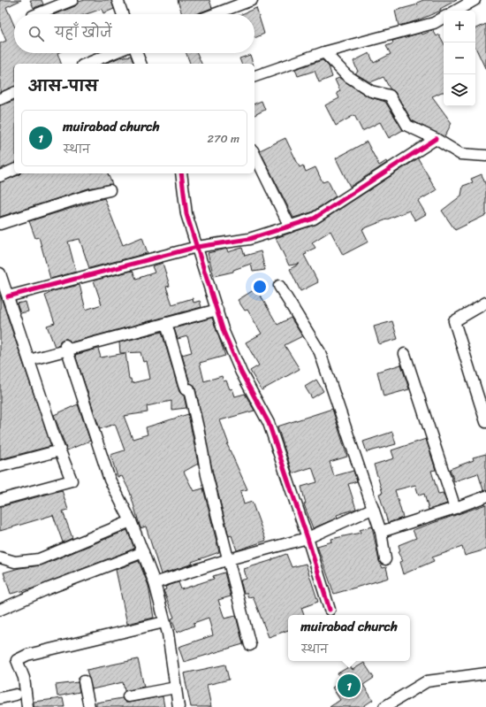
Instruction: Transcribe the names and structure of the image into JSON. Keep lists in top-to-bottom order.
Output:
{
  "page": {
    "map_buttons": ["+", "−"],
    "search": "यहाँ खोजें",
    "heading": "आस-पास",
    "list": [
      {
        "mark": "1",
        "name": "muirabad church",
        "note": "स्थान",
        "value": "270 m"
      }
    ],
    "popup": ["muirabad church", "स्थान"],
    "pins": "1"
  }
}
